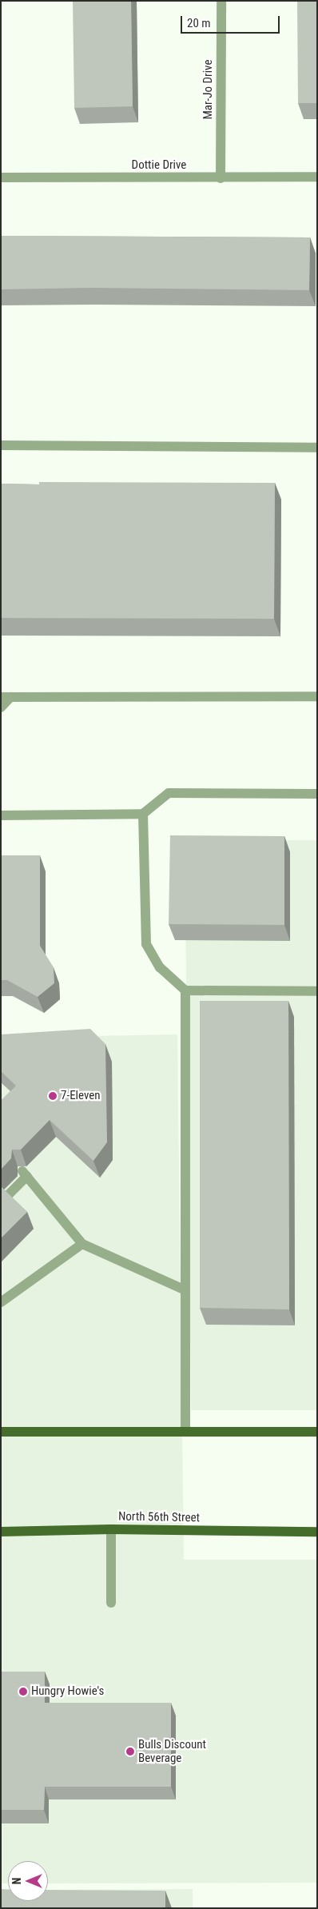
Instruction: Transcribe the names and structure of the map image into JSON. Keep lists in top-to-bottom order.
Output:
{
  "streets": {
    "main road": ["North 56th Street"],
    "street": ["Mar-Jo Drive", "Dottie Drive"]
  },
  "crossings": [
    ["Mar-Jo Drive", "Dottie Drive"]
  ],
  "places": ["7-Eleven", "Hungry Howie's", "Bulls Discount Beverage"],
  "scale_bar": "20 m",
  "north": "left"
}
